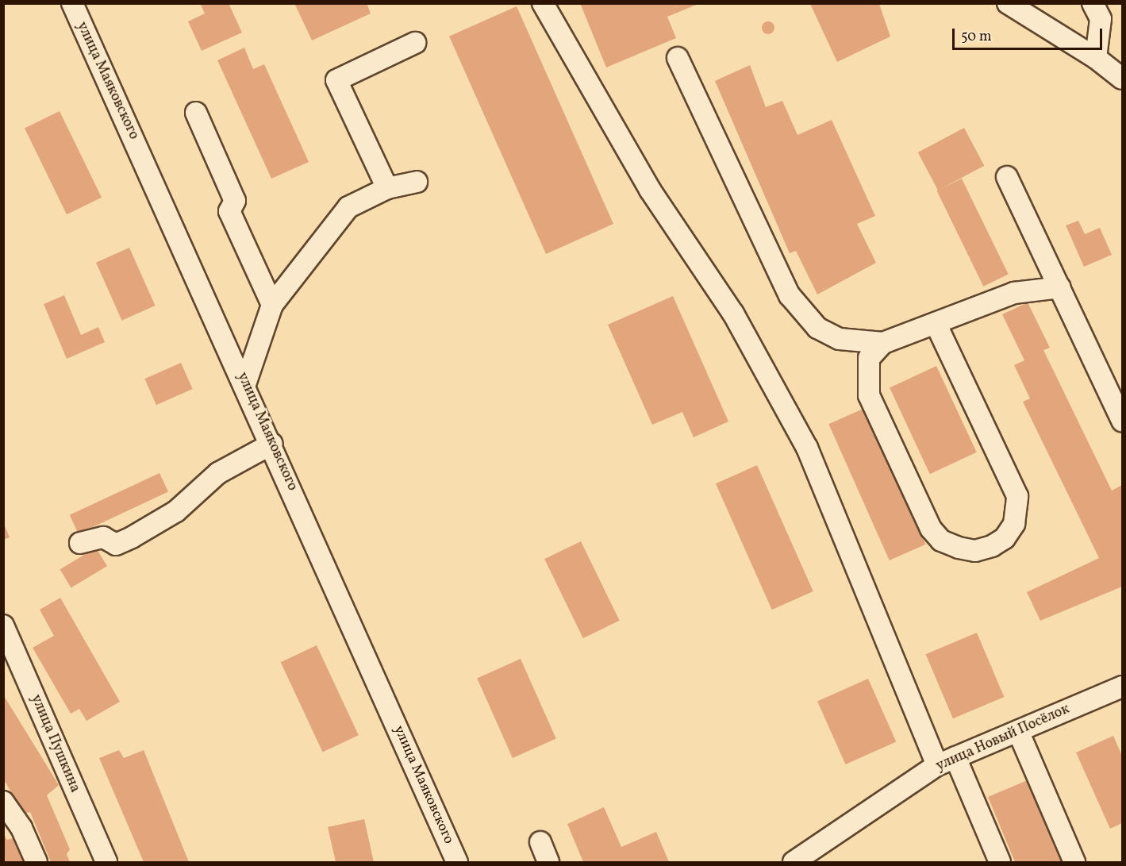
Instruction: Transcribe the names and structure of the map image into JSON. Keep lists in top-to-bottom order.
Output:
{
  "streets": {
    "street": ["улица Маяковского", "улица Новый Посёлок", "улица Пушкина"]
  },
  "scale_bar": "50 m"
}
